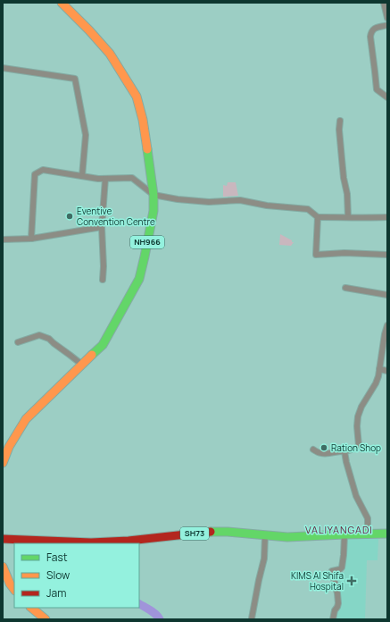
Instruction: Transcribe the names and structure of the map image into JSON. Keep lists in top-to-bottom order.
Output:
{
  "streets": {
    "main road": ["NH966", "SH73"]
  },
  "districts": ["VALIYANGADI"],
  "places": {
    "other": ["Eventive Convention Centre", "Ration Shop"],
    "health": ["KIMS Al Shifa Hospital"]
  },
  "legend": ["Fast", "Slow", "Jam"]
}
